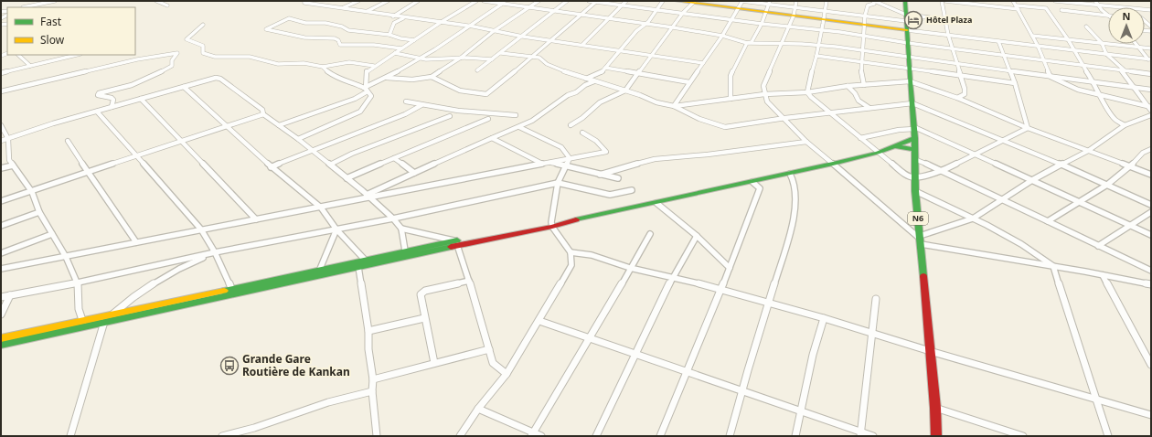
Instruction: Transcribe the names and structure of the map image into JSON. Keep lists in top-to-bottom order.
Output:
{
  "streets": {
    "main road": ["N6"]
  },
  "places": {
    "hotel": ["Hôtel Plaza"],
    "bus stop": ["Grande Gare Routière de Kankan"]
  },
  "legend": ["Fast", "Slow"],
  "north": "top"
}
